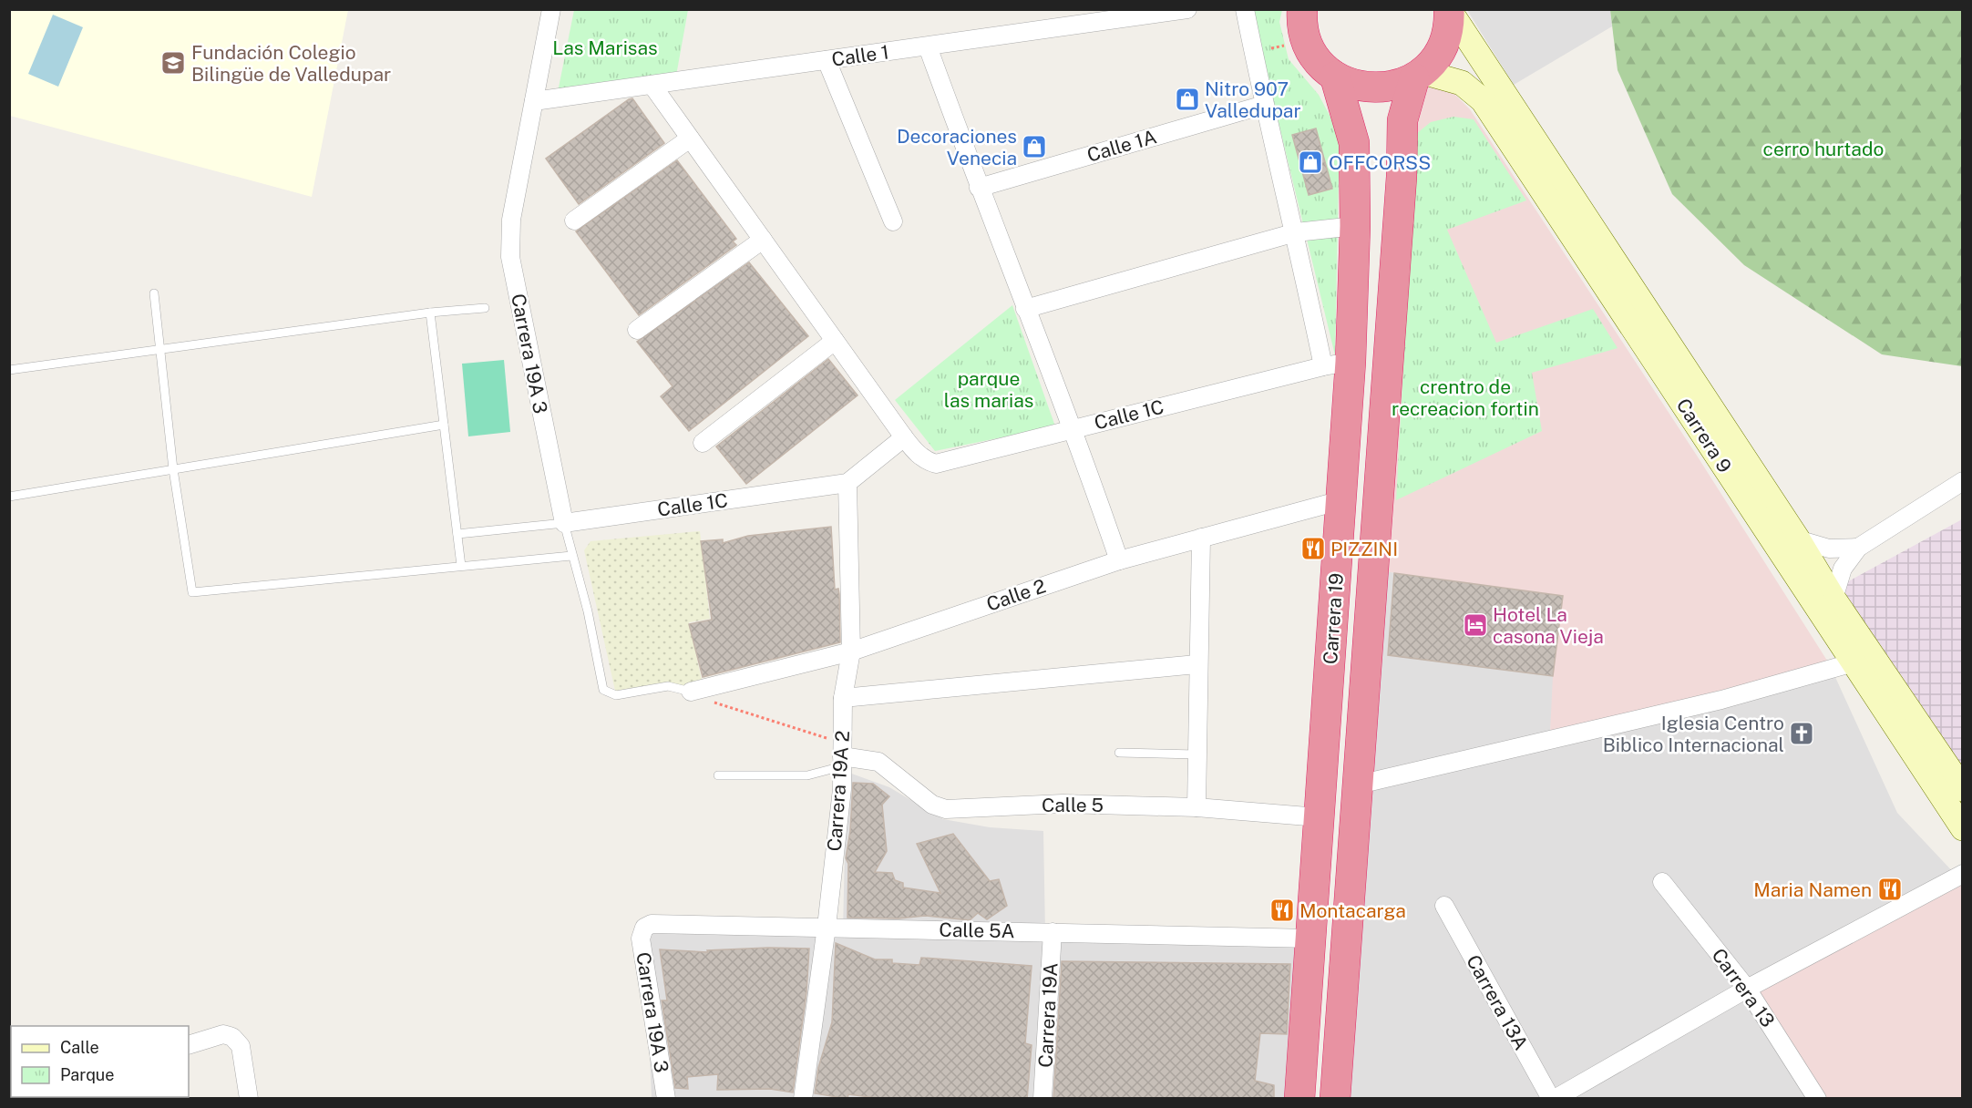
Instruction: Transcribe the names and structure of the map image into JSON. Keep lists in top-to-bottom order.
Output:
{
  "streets": {
    "highway": ["Carrera 19"],
    "main road": ["Carrera 9"],
    "street": [
      "Calle 1",
      "Calle 1A",
      "Carrera 19A 3",
      "Calle 1C",
      "Calle 2",
      "Carrera 19A 2",
      "Calle 5",
      "Calle 5A",
      "Carrera 13",
      "Carrera 13A",
      "Carrera 19A"
    ]
  },
  "crossings": [
    ["Calle 1", "Carrera 19A 3"],
    ["Carrera 19A 3", "Calle 1C"],
    ["Carrera 19A 3", "Calle 2"],
    ["Carrera 19A 3", "Calle 5A"],
    ["Calle 1C", "Carrera 19"],
    ["Calle 1C", "Carrera 19A 2"],
    ["Carrera 9", "Carrera 19"],
    ["Calle 2", "Carrera 19"],
    ["Calle 2", "Carrera 19A 2"],
    ["Carrera 19", "Calle 5"],
    ["Carrera 19", "Calle 5A"],
    ["Carrera 19A 2", "Calle 5"],
    ["Carrera 19A 2", "Calle 5A"],
    ["Calle 5A", "Carrera 19A"]
  ],
  "parks": [
    "Las Marisas",
    "cerro hurtado",
    "parque las marias",
    "crentro de recreacion fortin"
  ],
  "places": {
    "school or university": ["Fundación Colegio Bilingüe de Valledupar"],
    "shop": ["Nitro 907 Valledupar", "Decoraciones Venecia", "OFFCORSS"],
    "restaurant": ["PIZZINI", "Maria Namen", "Montacarga"],
    "hotel": ["Hotel La casona Vieja"],
    "church": ["Iglesia Centro Biblico Internacional"]
  },
  "legend": ["Calle", "Parque"]
}
